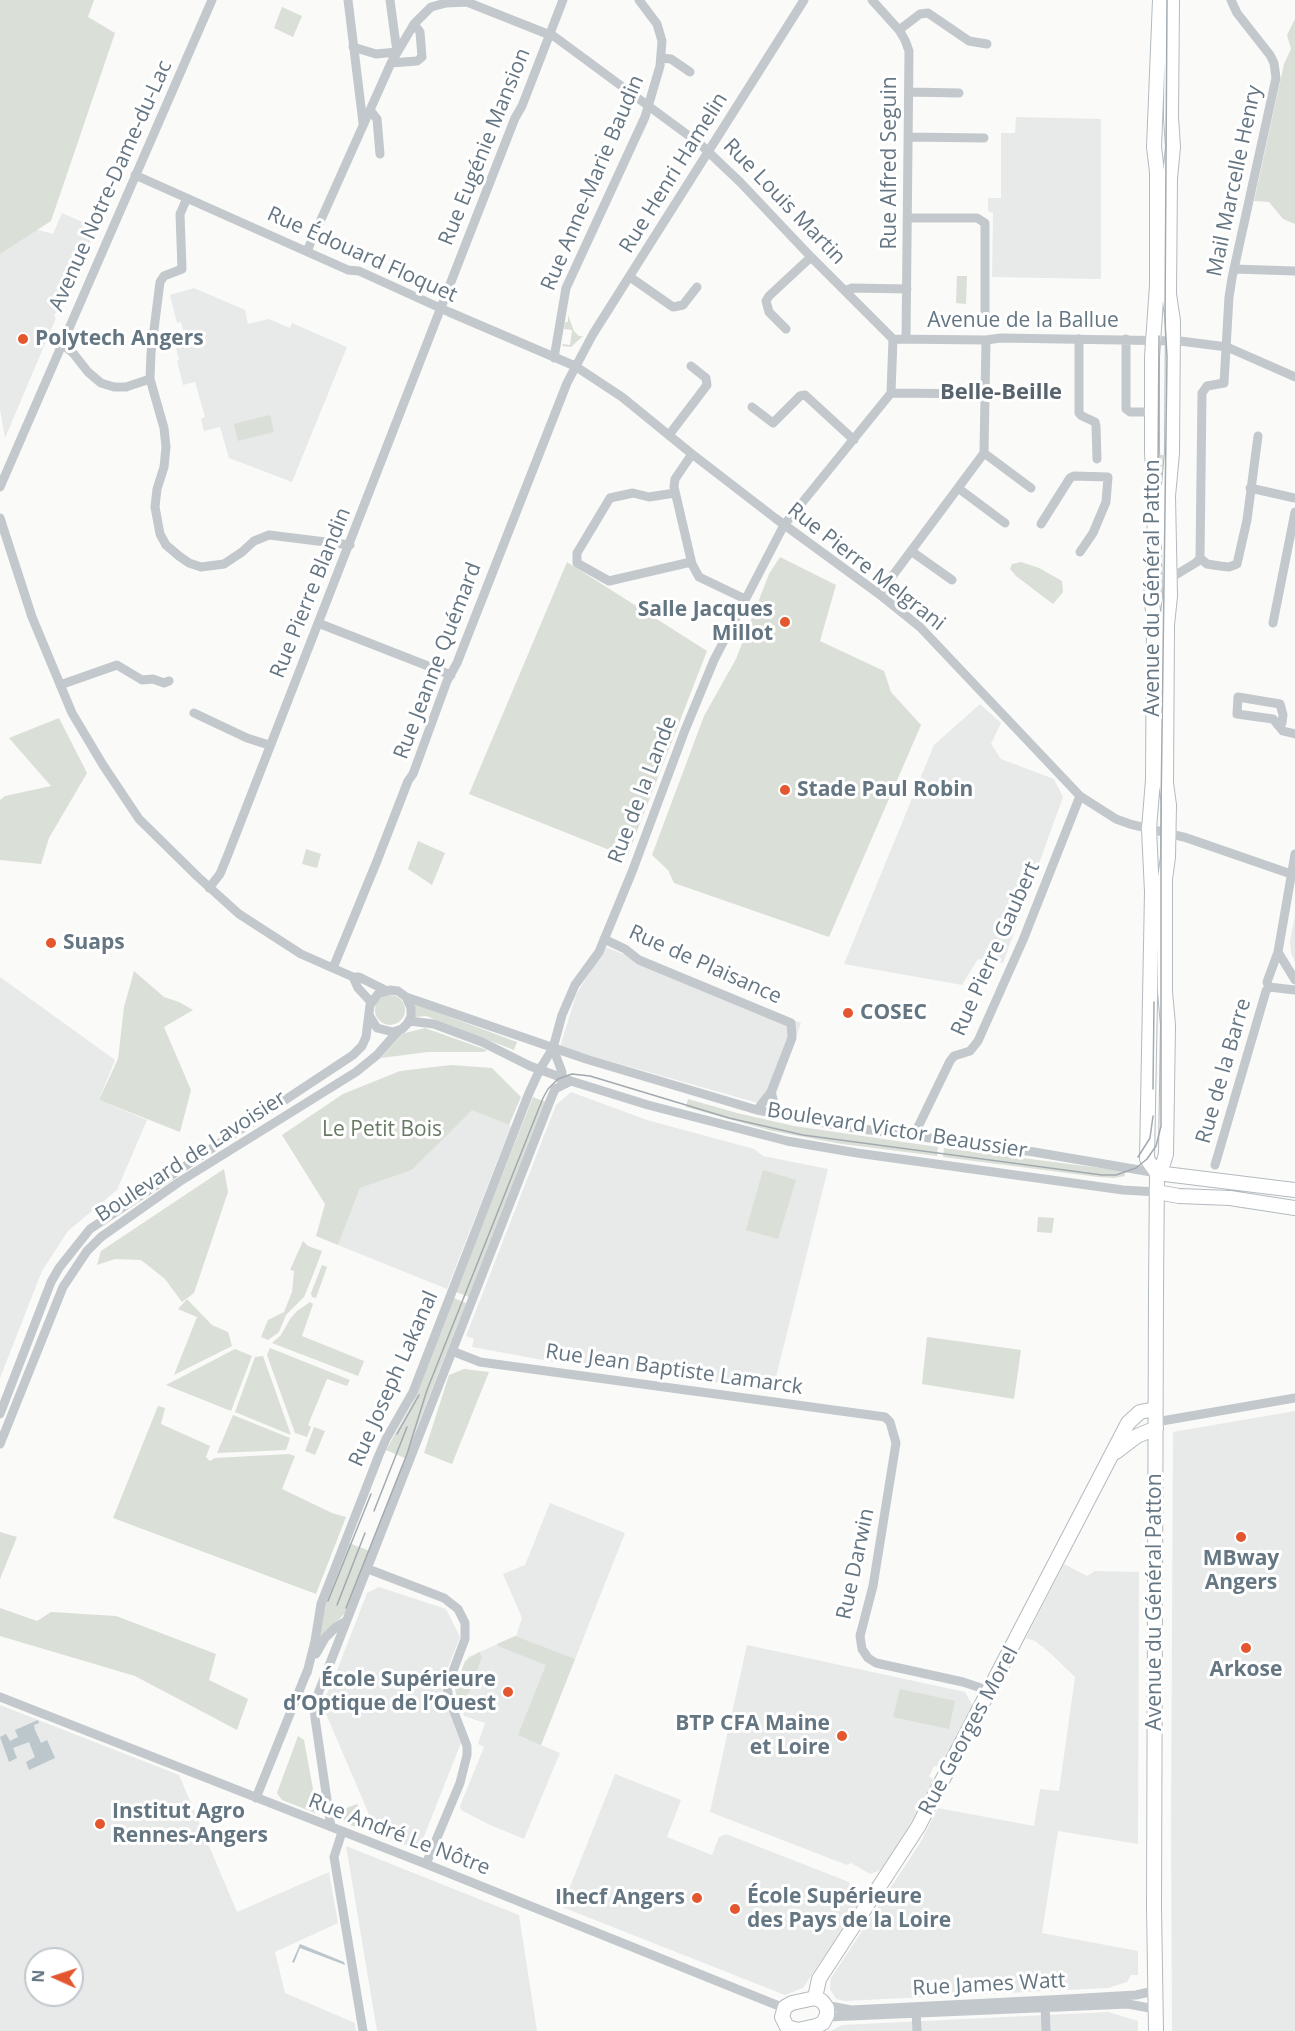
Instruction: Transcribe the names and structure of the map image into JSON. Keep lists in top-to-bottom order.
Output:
{
  "streets": {
    "street": [
      "Rue Eugénie Mansion",
      "Rue Alfred Seguin",
      "Rue Henri Hamelin",
      "Mail Marcelle Henry",
      "Rue Anne-Marie Baudin",
      "Avenue Notre-Dame-du-Lac",
      "Rue Louis Martin",
      "Rue Édouard Floquet",
      "Avenue de la Ballue",
      "Rue Pierre Melgrani",
      "Avenue du Général Patton",
      "Rue Pierre Blandin",
      "Rue Jeanne Quémard",
      "Rue de la Lande",
      "Rue Pierre Gaubert",
      "Rue de Plaisance",
      "Rue de la Barre",
      "Boulevard Victor Beaussier",
      "Boulevard de Lavoisier",
      "Rue Jean Baptiste Lamarck",
      "Rue Joseph Lakanal",
      "Rue Darwin",
      "Rue Georges Morel",
      "Rue André Le Nôtre",
      "Rue James Watt"
    ]
  },
  "crossings": [
    ["Rue Eugénie Mansion", "Rue Louis Martin"],
    ["Rue Eugénie Mansion", "Rue Édouard Floquet"],
    ["Rue Eugénie Mansion", "Rue Pierre Blandin"],
    ["Rue Alfred Seguin", "Rue Louis Martin"],
    ["Rue Alfred Seguin", "Avenue de la Ballue"],
    ["Rue Henri Hamelin", "Rue Louis Martin"],
    ["Rue Henri Hamelin", "Rue Édouard Floquet"],
    ["Rue Henri Hamelin", "Rue Pierre Melgrani"],
    ["Rue Henri Hamelin", "Rue Jeanne Quémard"],
    ["Mail Marcelle Henry", "Avenue de la Ballue"],
    ["Rue Anne-Marie Baudin", "Rue Louis Martin"],
    ["Rue Anne-Marie Baudin", "Rue Édouard Floquet"],
    ["Avenue Notre-Dame-du-Lac", "Rue Édouard Floquet"],
    ["Rue Louis Martin", "Rue Édouard Floquet"],
    ["Rue Louis Martin", "Avenue de la Ballue"],
    ["Rue Édouard Floquet", "Rue Pierre Melgrani"],
    ["Rue Édouard Floquet", "Rue Pierre Blandin"],
    ["Rue Édouard Floquet", "Rue Jeanne Quémard"],
    ["Avenue de la Ballue", "Avenue du Général Patton"],
    ["Rue Pierre Melgrani", "Avenue du Général Patton"],
    ["Rue Pierre Melgrani", "Rue Jeanne Quémard"],
    ["Rue Pierre Melgrani", "Rue de la Lande"],
    ["Rue Pierre Melgrani", "Rue Pierre Gaubert"],
    ["Rue Pierre Melgrani", "Rue de la Barre"],
    ["Avenue du Général Patton", "Boulevard Victor Beaussier"],
    ["Avenue du Général Patton", "Rue Georges Morel"],
    ["Avenue du Général Patton", "Rue James Watt"],
    ["Rue de la Lande", "Rue de Plaisance"],
    ["Rue de la Lande", "Boulevard Victor Beaussier"],
    ["Rue de la Lande", "Rue Joseph Lakanal"],
    ["Rue Pierre Gaubert", "Boulevard Victor Beaussier"],
    ["Rue de Plaisance", "Boulevard Victor Beaussier"],
    ["Boulevard Victor Beaussier", "Boulevard de Lavoisier"],
    ["Boulevard Victor Beaussier", "Rue Joseph Lakanal"],
    ["Rue Jean Baptiste Lamarck", "Rue Joseph Lakanal"],
    ["Rue Jean Baptiste Lamarck", "Rue Darwin"],
    ["Rue Joseph Lakanal", "Rue André Le Nôtre"],
    ["Rue Darwin", "Rue Georges Morel"],
    ["Rue Georges Morel", "Rue James Watt"]
  ],
  "districts": ["Belle-Beille"],
  "parks": ["Le Petit Bois"],
  "places": [
    "Polytech Angers",
    "Salle Jacques Millot",
    "Stade Paul Robin",
    "Suaps",
    "COSEC",
    "MBway Angers",
    "Arkose",
    "École Supérieure d’Optique de l’Ouest",
    "BTP CFA Maine et Loire",
    "Institut Agro Rennes-Angers",
    "Ihecf Angers",
    "École Supérieure des Pays de la Loire"
  ],
  "north": "left"
}
